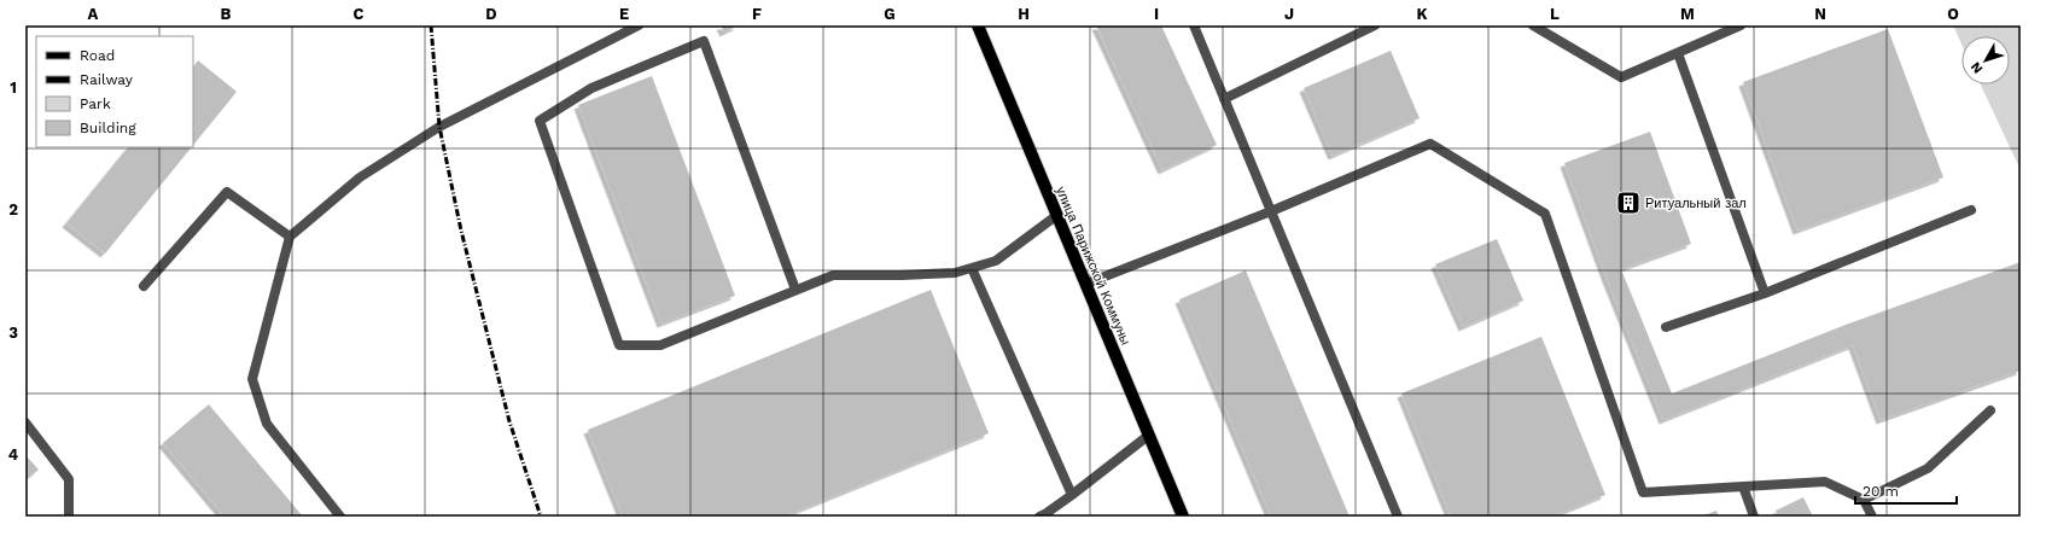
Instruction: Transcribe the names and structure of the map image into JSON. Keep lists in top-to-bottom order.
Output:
{
  "streets": {
    "main road": ["улица Парижской Коммуны"]
  },
  "places": {
    "building": ["Ритуальный зал"]
  },
  "legend": [
    "Road",
    "Railway",
    "Park",
    "Building"
  ],
  "scale_bar": "20 m",
  "north": "bottom left",
  "grid": {
    "columns": [
      "A",
      "B",
      "C",
      "D",
      "E",
      "F",
      "G",
      "H",
      "I",
      "J",
      "K",
      "L",
      "M",
      "N",
      "O"
    ],
    "rows": [
      "1",
      "2",
      "3",
      "4"
    ]
  }
}
